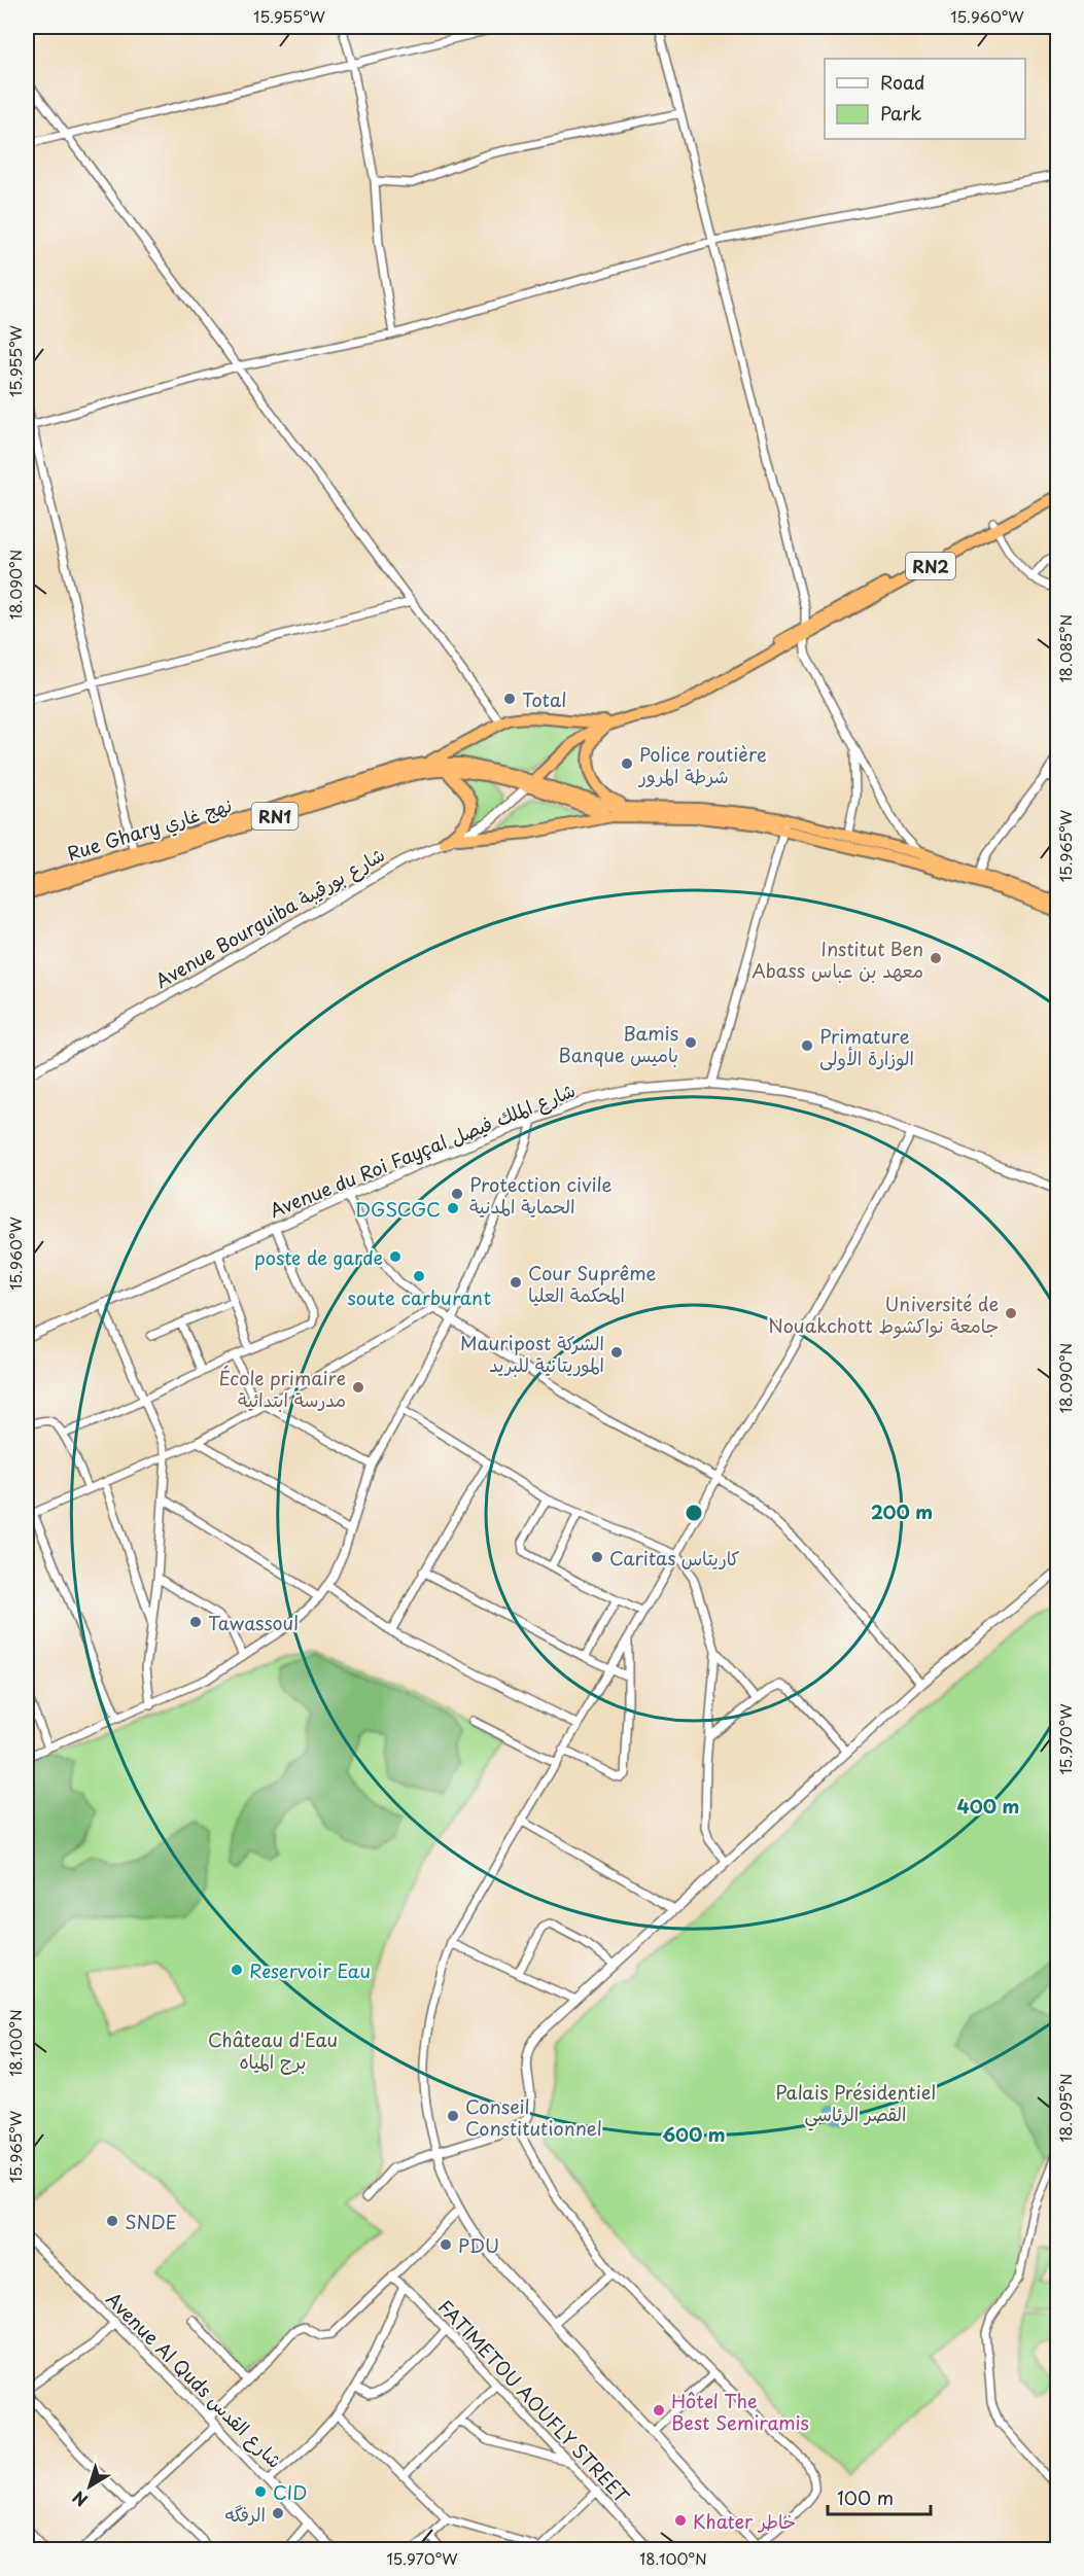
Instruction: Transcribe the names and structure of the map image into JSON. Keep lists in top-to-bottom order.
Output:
{
  "streets": {
    "highway": ["RN2", "RN1", "Rue Ghary نهج غاري"],
    "street": [
      "Avenue Bourguiba شارع بورقيبة",
      "Avenue du Roi Fayçal شارع الملك فيصل",
      "Avenue Al Quds شارع القدس",
      "FATIMETOU AOUFLY STREET"
    ]
  },
  "crossings": [
    ["RN2", "Rue Ghary نهج غاري"],
    ["RN2", "Avenue Bourguiba شارع بورقيبة"],
    ["Rue Ghary نهج غاري", "Avenue Bourguiba شارع بورقيبة"]
  ],
  "parks": ["Château d'Eau برج المياه", "Palais Présidentiel القصر الرئاسي"],
  "places": [
    "Total",
    "Police routière شرطة المرور",
    "Institut Ben Abass معهد بن عباس",
    "Bamis Banque باميس",
    "Primature الوزارة الأولى",
    "Protection civile الحماية المدنية",
    "DGSCGC",
    "poste de garde",
    "soute carburant",
    "Cour Suprême المحكمة العليا",
    "Université de Nouakchott جامعة نواكشوط",
    "Mauripost الشركة الموريتانية للبريد",
    "École primaire مدرسة ابتدائية",
    "Caritas كاريتاس",
    "Tawassoul",
    "Reservoir Eau",
    "Conseil Constitutionnel",
    "SNDE",
    "PDU",
    "Hôtel The Best Semiramis",
    "CID",
    "الرفگه",
    "Khater خاطر"
  ],
  "legend": ["Road", "Park"],
  "scale_bar": "100 m",
  "north": "bottom left",
  "coordinates": [
    "15.955°W",
    "15.960°W",
    "18.090°N",
    "18.085°N",
    "15.965°W",
    "15.970°W",
    "18.100°N",
    "18.095°N"
  ],
  "rings": ["200 m", "400 m", "600 m"]
}
